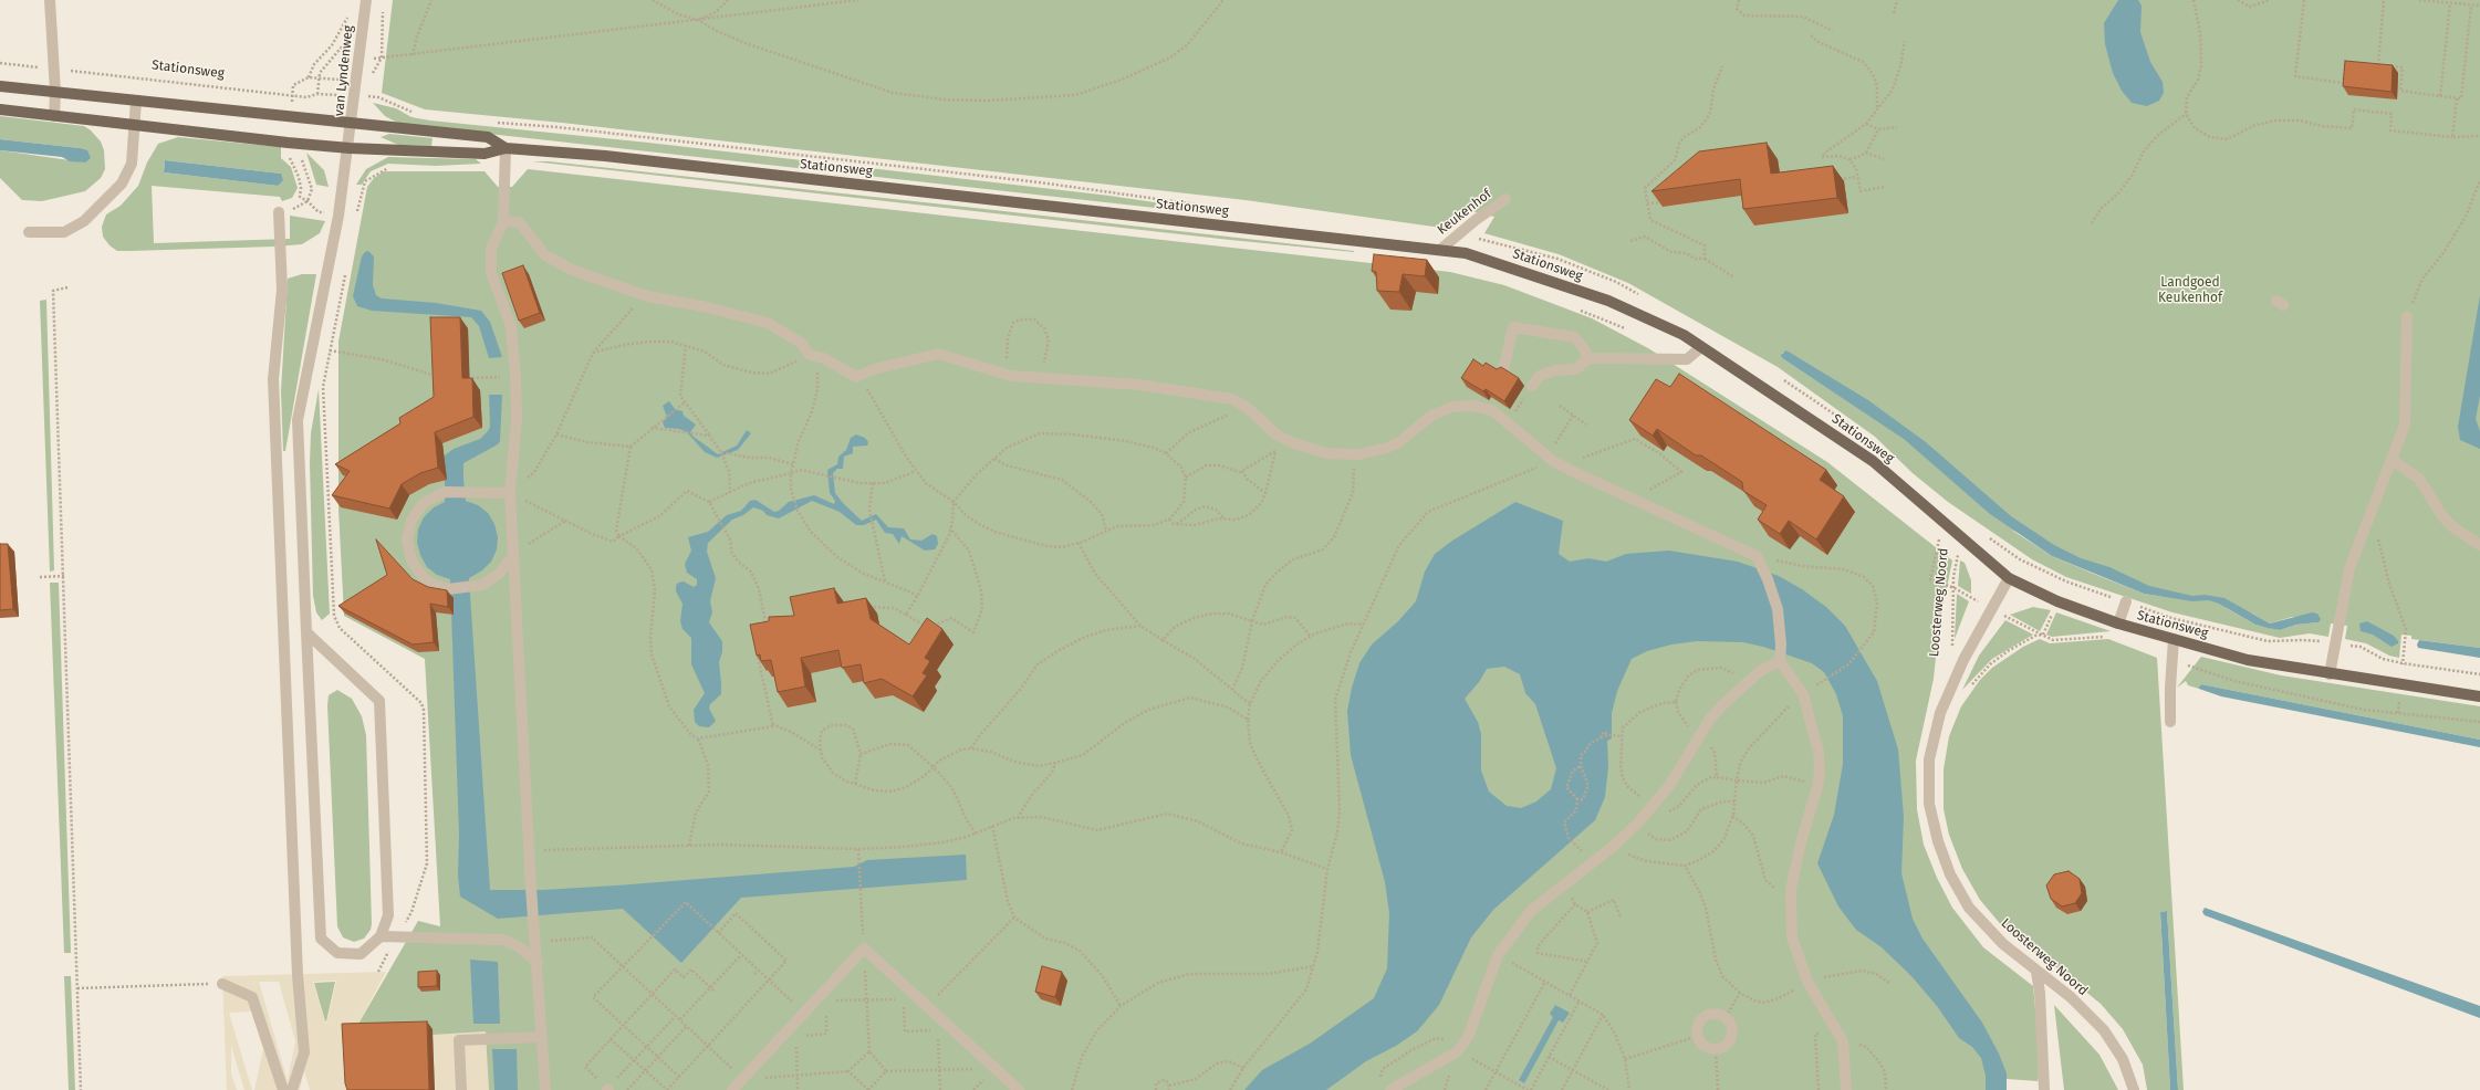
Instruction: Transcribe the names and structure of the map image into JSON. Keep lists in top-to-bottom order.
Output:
{
  "streets": {
    "main road": ["Stationsweg"],
    "street": ["van Lyndenweg", "Keukenhof", "Loosterweg Noord"]
  },
  "crossings": [
    ["Stationsweg", "van Lyndenweg"],
    ["Stationsweg", "Keukenhof"],
    ["Stationsweg", "Loosterweg Noord"]
  ],
  "parks": ["Landgoed Keukenhof"]
}
